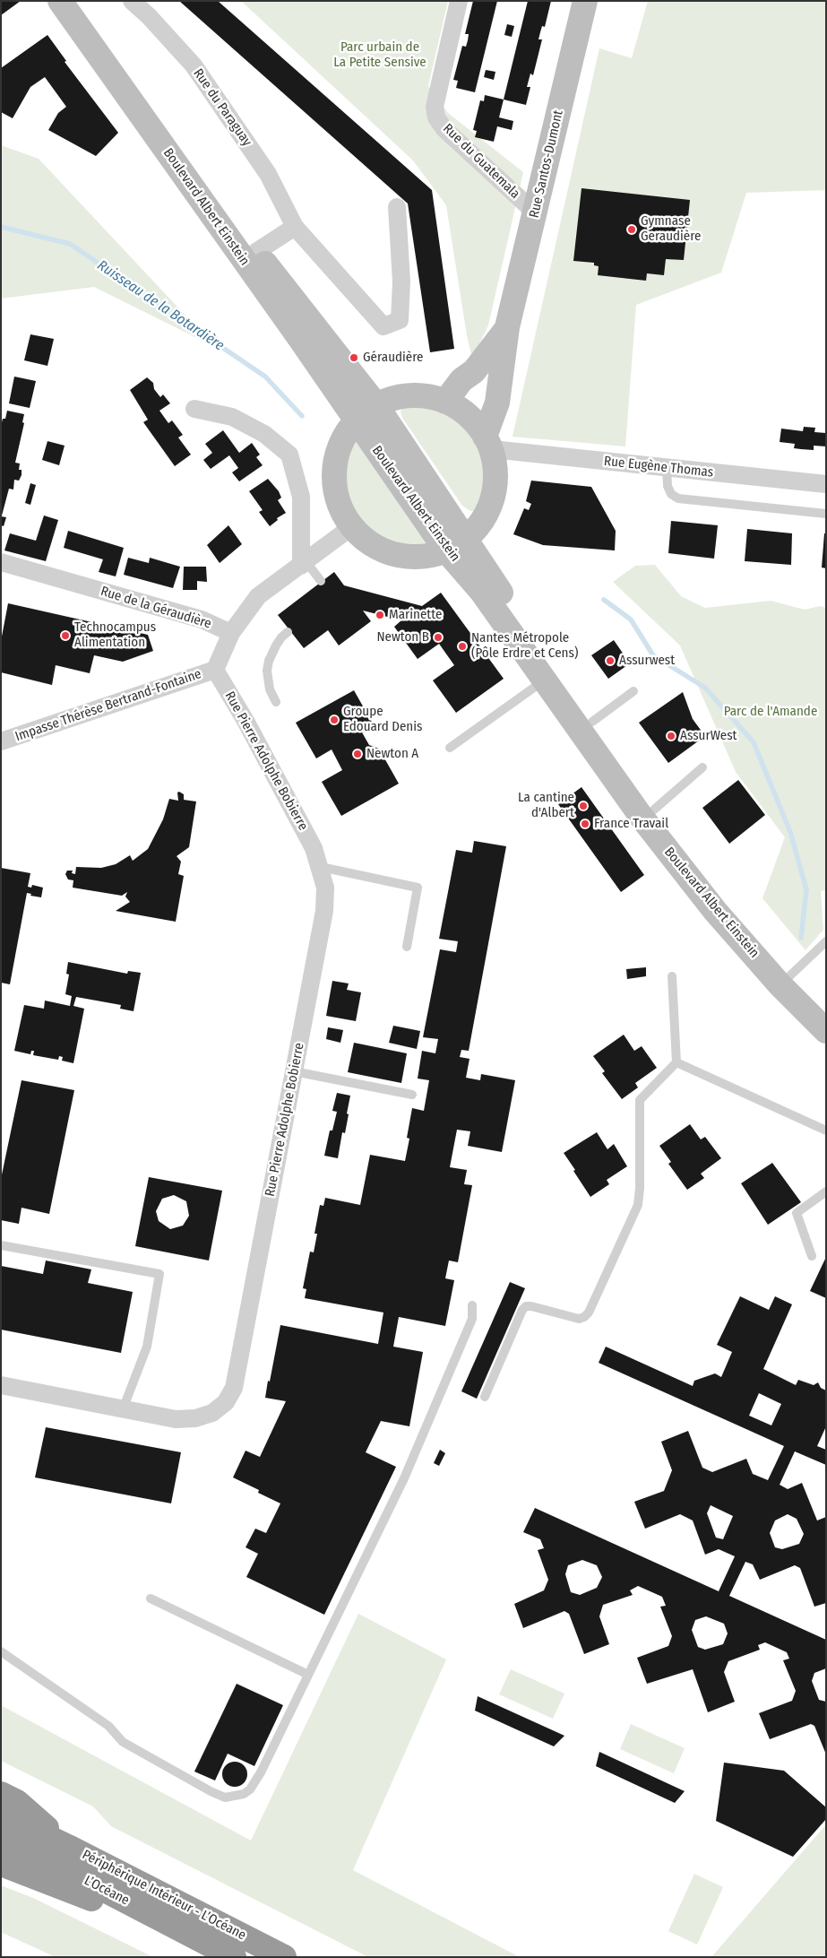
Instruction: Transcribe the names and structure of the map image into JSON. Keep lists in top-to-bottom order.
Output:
{
  "streets": {
    "highway": ["L’Océane", "Périphérique Intérieur - L’Océane"],
    "main road": ["Rue Santos-Dumont", "Boulevard Albert Einstein"],
    "street": [
      "Rue du Paraguay",
      "Rue du Guatemala",
      "Rue Eugène Thomas",
      "Rue de la Géraudière",
      "Impasse Thérèse Bertrand-Fontaine",
      "Rue Pierre Adolphe Bobierre"
    ]
  },
  "crossings": [
    ["Rue du Guatemala", "Rue Santos-Dumont"],
    ["Rue Santos-Dumont", "Rue Eugène Thomas"],
    ["Impasse Thérèse Bertrand-Fontaine", "Rue Pierre Adolphe Bobierre"]
  ],
  "water": ["Ruisseau de la Botardière"],
  "parks": ["Parc urbain de La Petite Sensive", "Parc de l'Amande"],
  "places": [
    "Gymnase Geraudière",
    "Géraudière",
    "Marinette",
    "Technocampus Alimentation",
    "Newton B",
    "Nantes Métropole (Pôle Erdre et Cens)",
    "Assurwest",
    "Groupe Edouard Denis",
    "AssurWest",
    "Newton A",
    "La cantine d'Albert",
    "France Travail"
  ]
}
